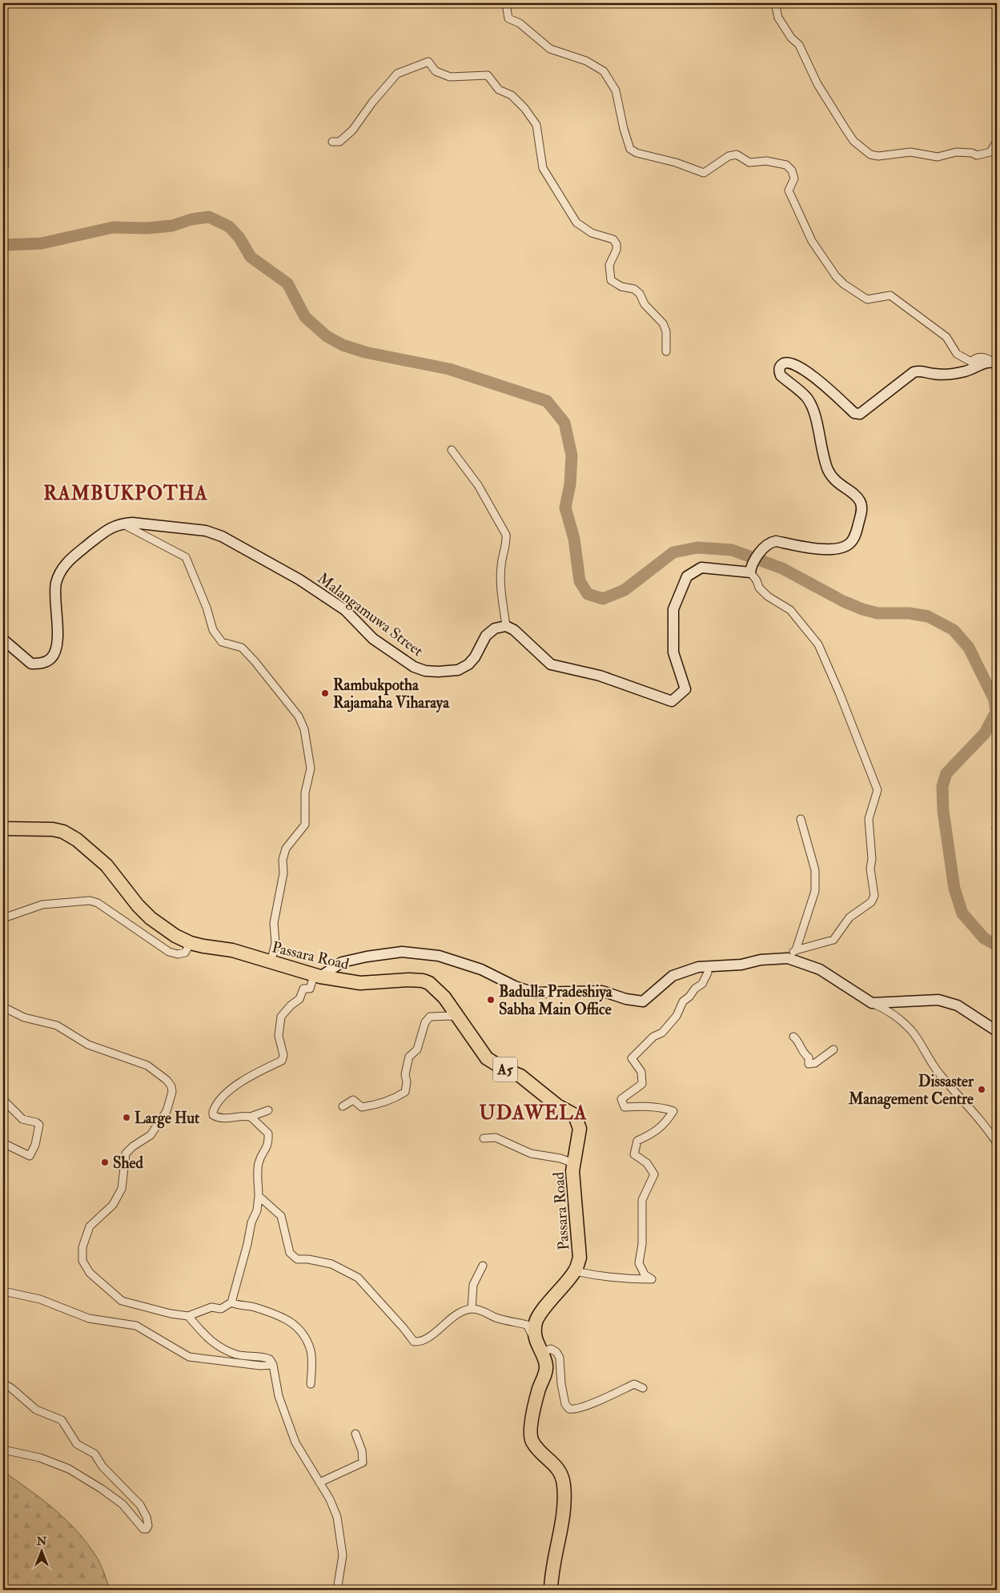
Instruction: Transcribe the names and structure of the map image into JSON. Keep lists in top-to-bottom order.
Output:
{
  "streets": {
    "highway": ["Passara Road", "A5"],
    "street": ["Malangamuwa Street"]
  },
  "districts": ["RAMBUKPOTHA", "UDAWELA"],
  "places": [
    "Rambukpotha Rajamaha Viharaya",
    "Badulla Pradeshiya Sabha Main Office",
    "Dissaster Management Centre",
    "Large Hut",
    "Shed"
  ],
  "north": "top"
}
